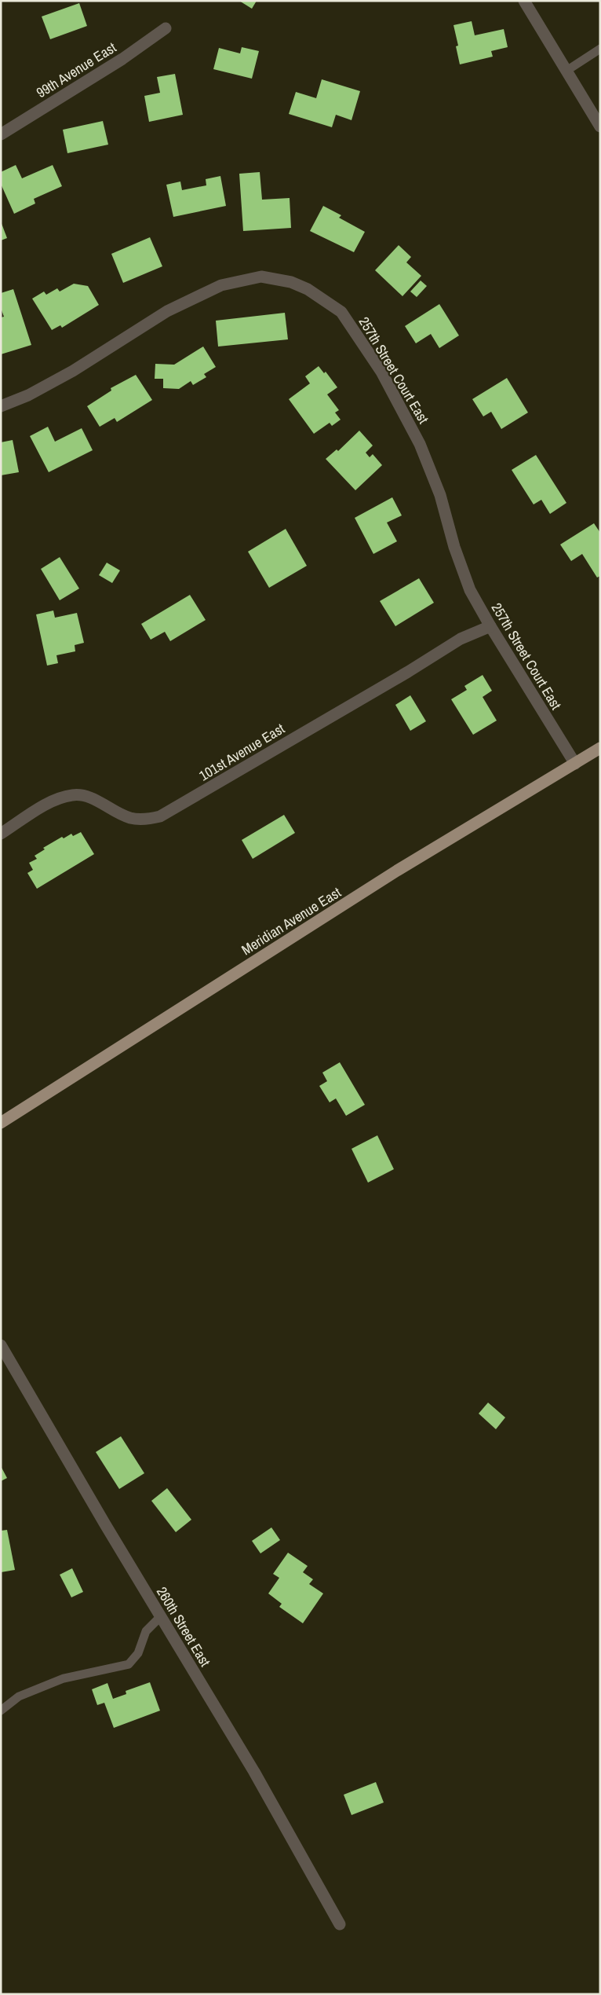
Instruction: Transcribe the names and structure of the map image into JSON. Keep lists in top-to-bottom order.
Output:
{
  "streets": {
    "main road": ["Meridian Avenue East"],
    "street": [
      "99th Avenue East",
      "257th Street Court East",
      "101st Avenue East",
      "260th Street East"
    ]
  },
  "crossings": [
    ["257th Street Court East", "101st Avenue East"],
    ["257th Street Court East", "Meridian Avenue East"]
  ]
}
